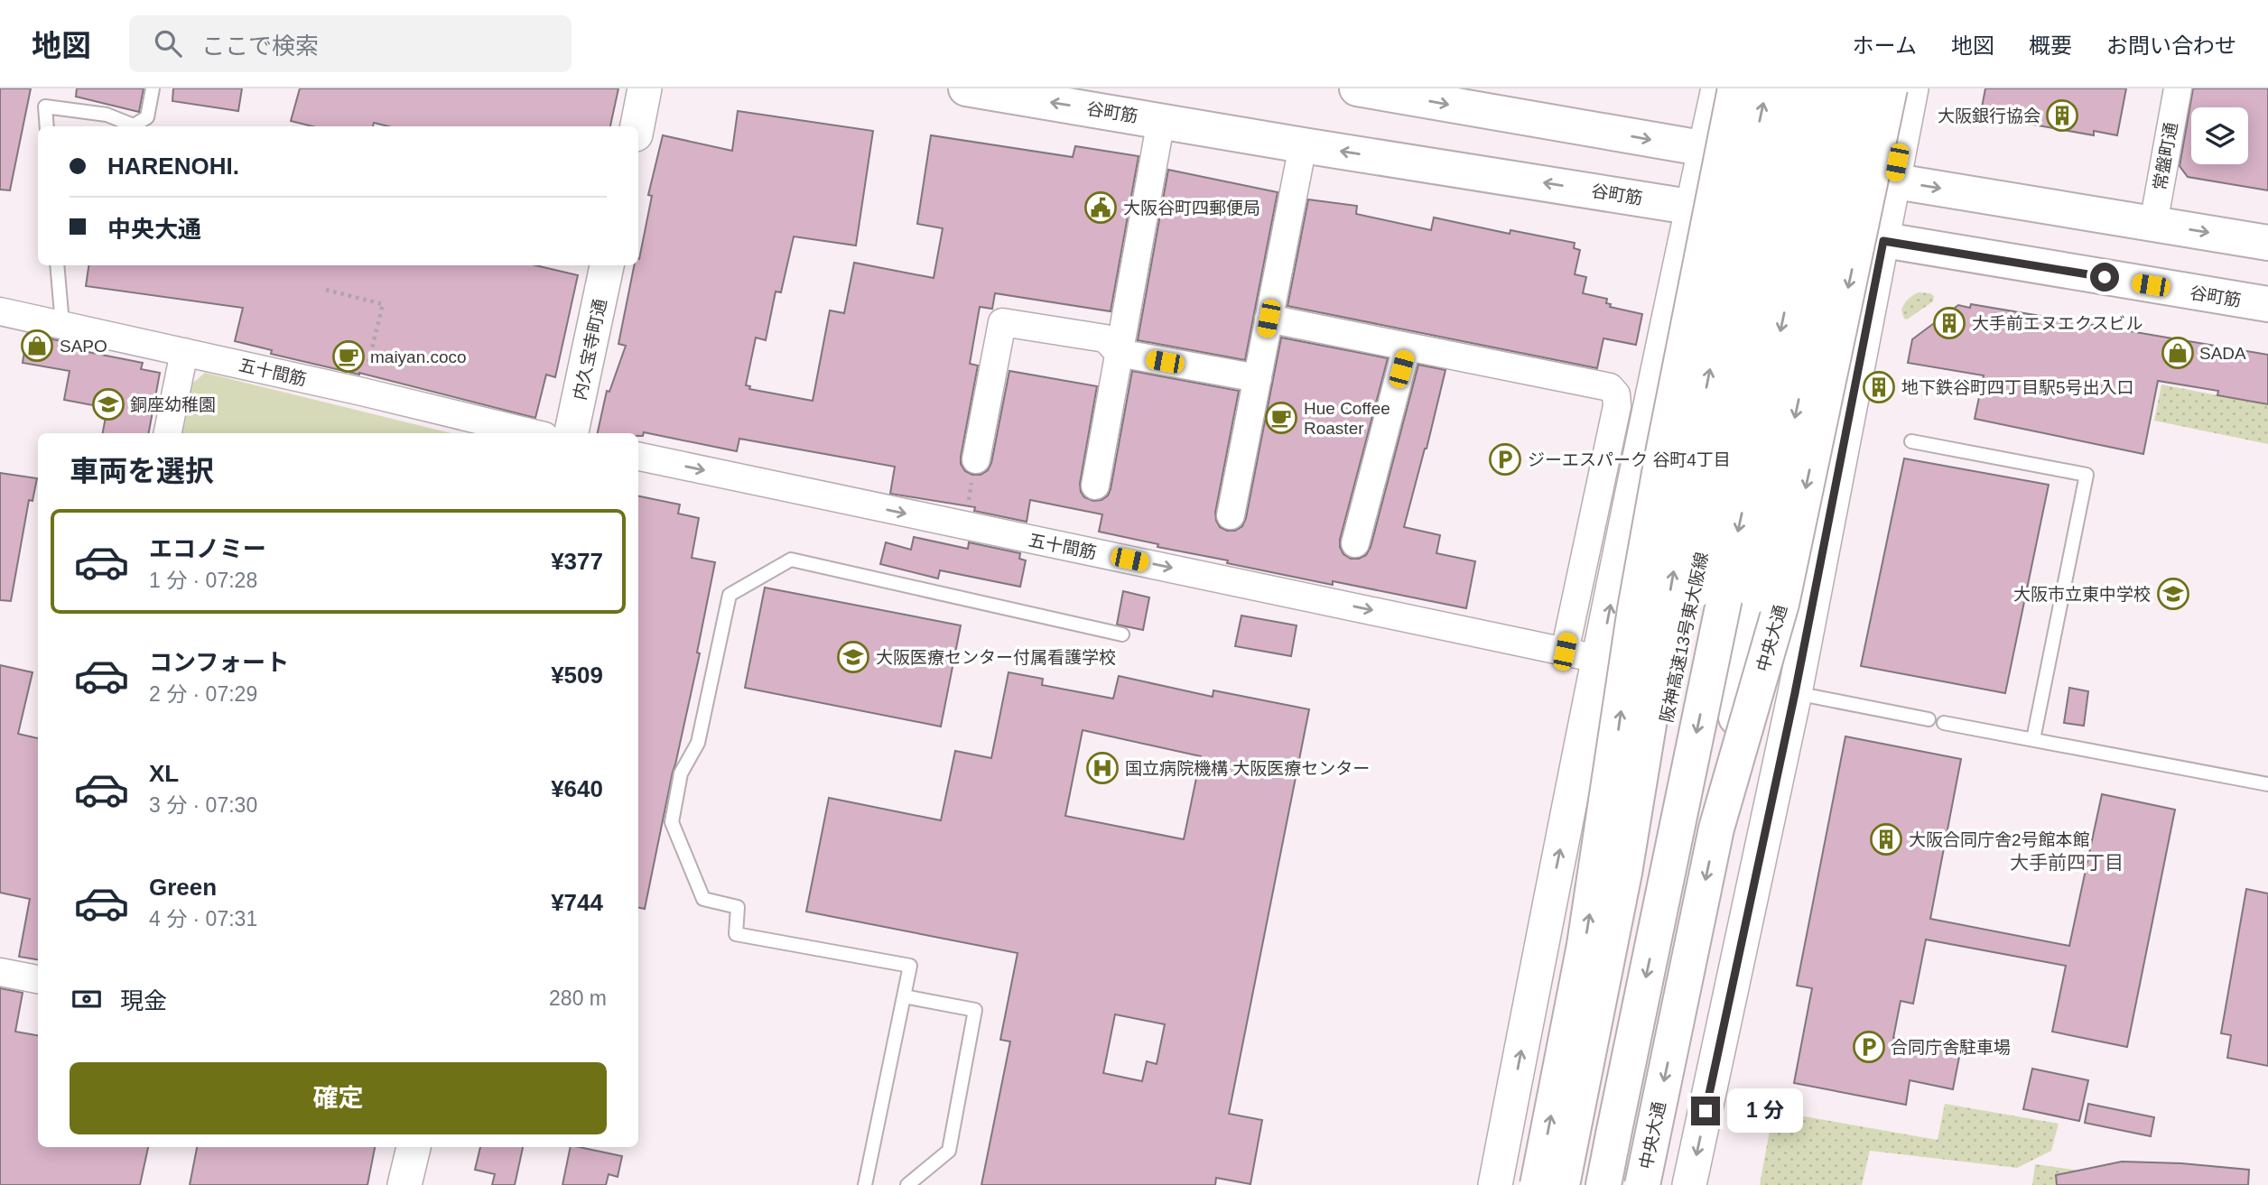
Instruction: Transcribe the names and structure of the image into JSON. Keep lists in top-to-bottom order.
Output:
{
  "streets": {
    "main road": ["谷町筋", "阪神高速13号東大阪線", "中央大通"],
    "street": ["常盤町通", "内久宝寺町通", "五十間筋"]
  },
  "crossings": [
    ["谷町筋", "中央大通"]
  ],
  "one_way": ["五十間筋"],
  "districts": ["大手前四丁目"],
  "places": {
    "building": [
      "大阪銀行協会",
      "大手前エヌエクスビル",
      "地下鉄谷町四丁目駅5号出入口",
      "大阪合同庁舎2号館本館"
    ],
    "public building": ["大阪谷町四郵便局"],
    "shop": ["SAPO", "SADA"],
    "cafe": ["maiyan.coco", "Hue Coffee Roaster"],
    "school or university": ["銅座幼稚園", "大阪市立東中学校", "大阪医療センター付属看護学校"],
    "parking": ["ジーエスパーク 谷町4丁目", "合同庁舎駐車場"],
    "hospital": ["国立病院機構 大阪医療センター"]
  },
  "page": {
    "header": "地図",
    "search": "ここで検索",
    "nav": [
      "ホーム",
      "地図",
      "概要",
      "お問い合わせ"
    ],
    "banner": ["HARENOHI.", "中央大通"],
    "heading": "車両を選択",
    "list": [
      {
        "name": "エコノミー",
        "note": "1 分 · 07:28",
        "value": "¥377"
      },
      {
        "name": "コンフォート",
        "note": "2 分 · 07:29",
        "value": "¥509"
      },
      {
        "name": "XL",
        "note": "3 分 · 07:30",
        "value": "¥640"
      },
      {
        "name": "Green",
        "note": "4 分 · 07:31",
        "value": "¥744"
      }
    ],
    "pay": ["現金", "280 m"],
    "buttons": "確定",
    "bubble": "1 分"
  }
}
